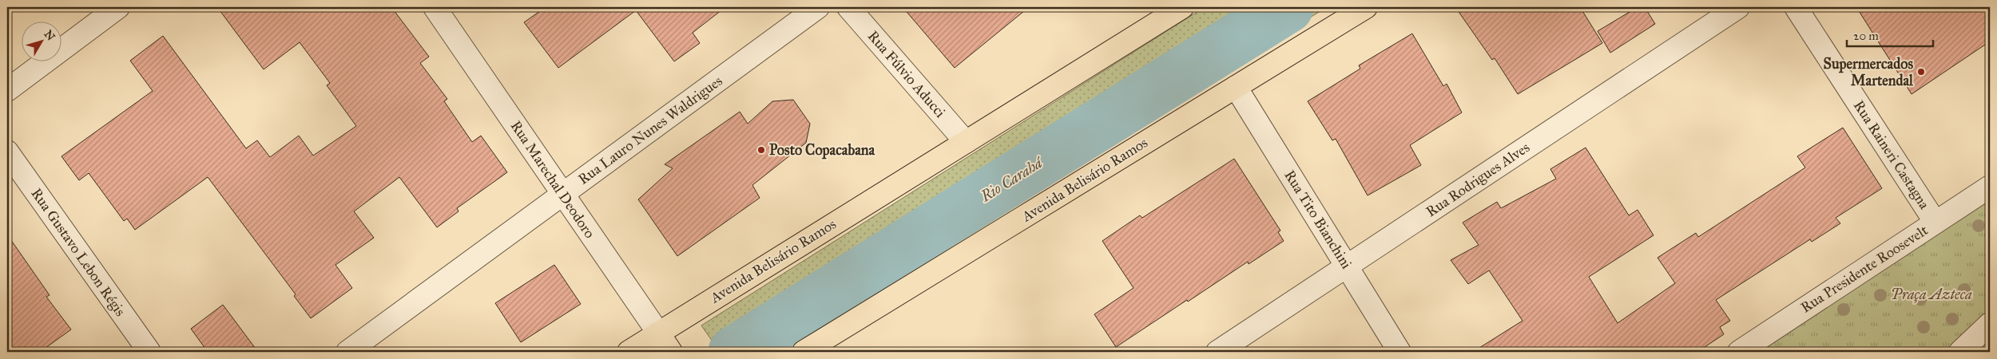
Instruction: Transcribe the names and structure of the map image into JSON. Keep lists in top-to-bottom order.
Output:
{
  "streets": {
    "main road": ["Avenida Belisário Ramos"],
    "street": [
      "Rua Fúlvio Aducci",
      "Rua Lauro Nunes Waldrigues",
      "Rua Raineri Castagna",
      "Rua Marechal Deodoro",
      "Rua Rodrigues Alves",
      "Rua Tito Bianchini",
      "Rua Gustavo Lebon Régis",
      "Rua Presidente Roosevelt"
    ]
  },
  "crossings": [
    ["Rua Fúlvio Aducci", "Avenida Belisário Ramos"],
    ["Rua Lauro Nunes Waldrigues", "Rua Marechal Deodoro"],
    ["Rua Raineri Castagna", "Rua Presidente Roosevelt"],
    ["Rua Marechal Deodoro", "Avenida Belisário Ramos"],
    ["Avenida Belisário Ramos", "Rua Tito Bianchini"],
    ["Rua Rodrigues Alves", "Rua Tito Bianchini"]
  ],
  "water": ["Rio Carahá"],
  "parks": ["Praça Azteca"],
  "places": ["Supermercados Martendal", "Posto Copacabana"],
  "scale_bar": "20 m",
  "north": "top right"
}
